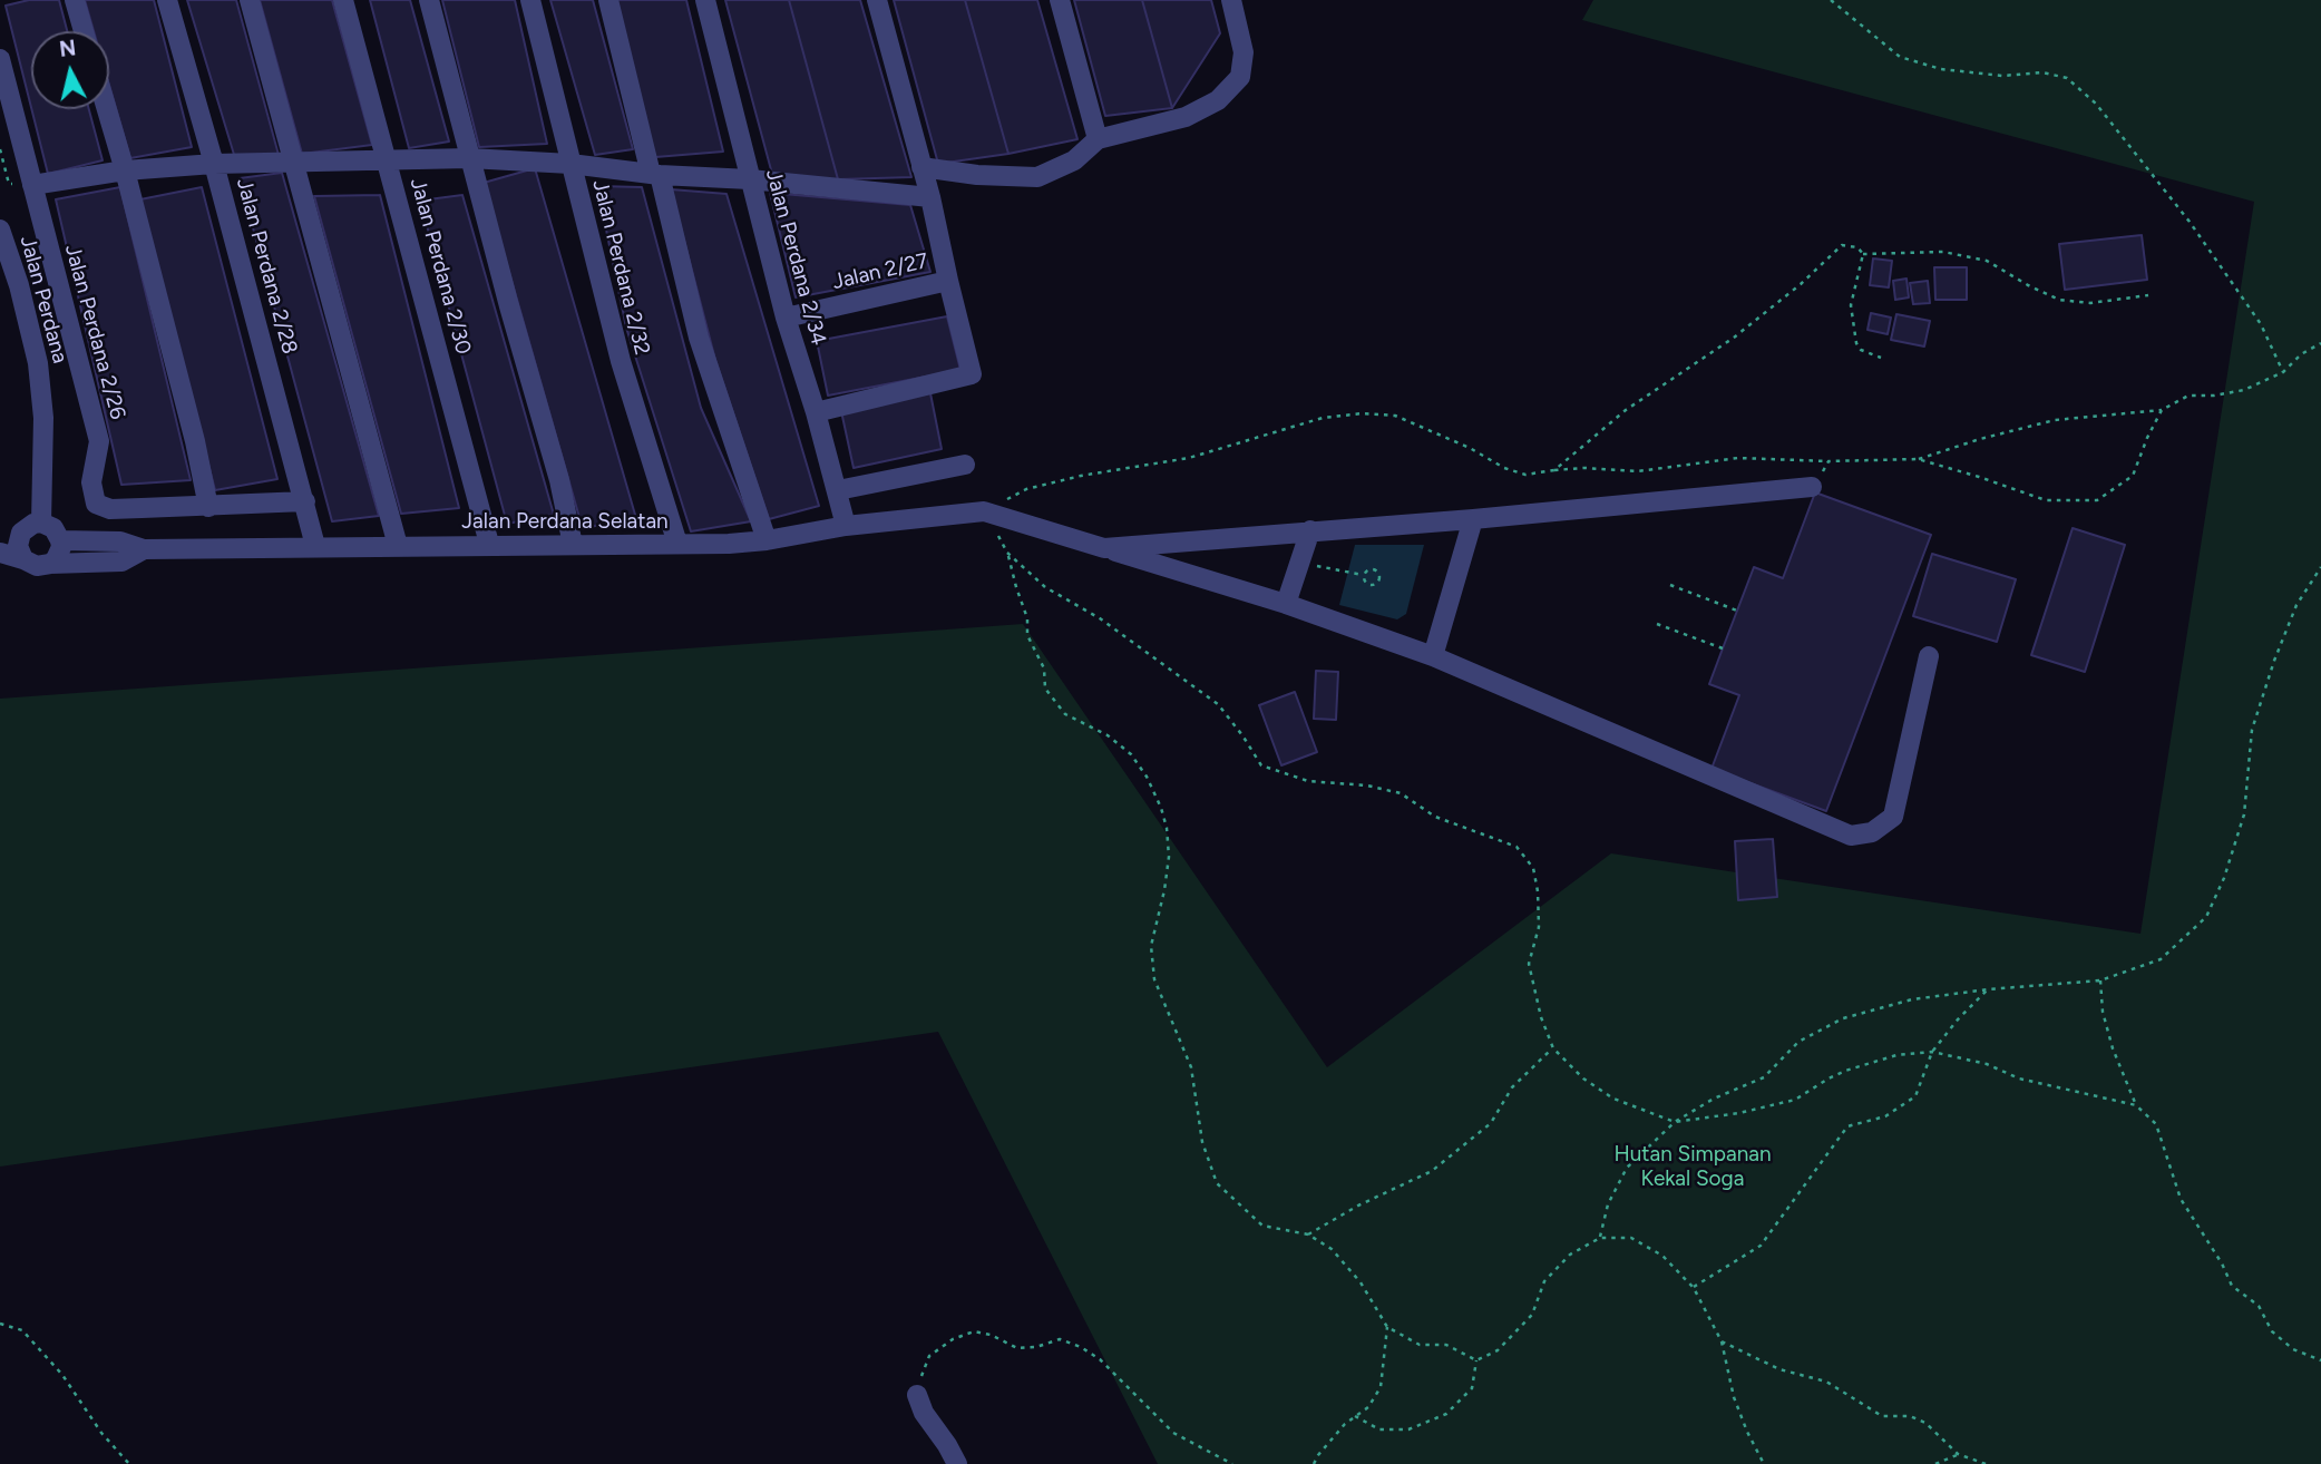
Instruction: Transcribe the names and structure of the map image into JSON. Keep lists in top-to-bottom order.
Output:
{
  "streets": {
    "street": [
      "Jalan Perdana 2/34",
      "Jalan Perdana 2/28",
      "Jalan Perdana 2/30",
      "Jalan Perdana 2/32",
      "Jalan 2/27",
      "Jalan Perdana",
      "Jalan Perdana 2/26",
      "Jalan Perdana Selatan"
    ]
  },
  "crossings": [
    ["Jalan Perdana 2/34", "Jalan 2/27"],
    ["Jalan Perdana 2/34", "Jalan Perdana Selatan"],
    ["Jalan Perdana 2/28", "Jalan Perdana 2/26"],
    ["Jalan Perdana 2/28", "Jalan Perdana Selatan"],
    ["Jalan Perdana 2/30", "Jalan Perdana Selatan"],
    ["Jalan Perdana 2/32", "Jalan Perdana Selatan"]
  ],
  "parks": ["Hutan Simpanan Kekal Soga"],
  "north": "top"
}
